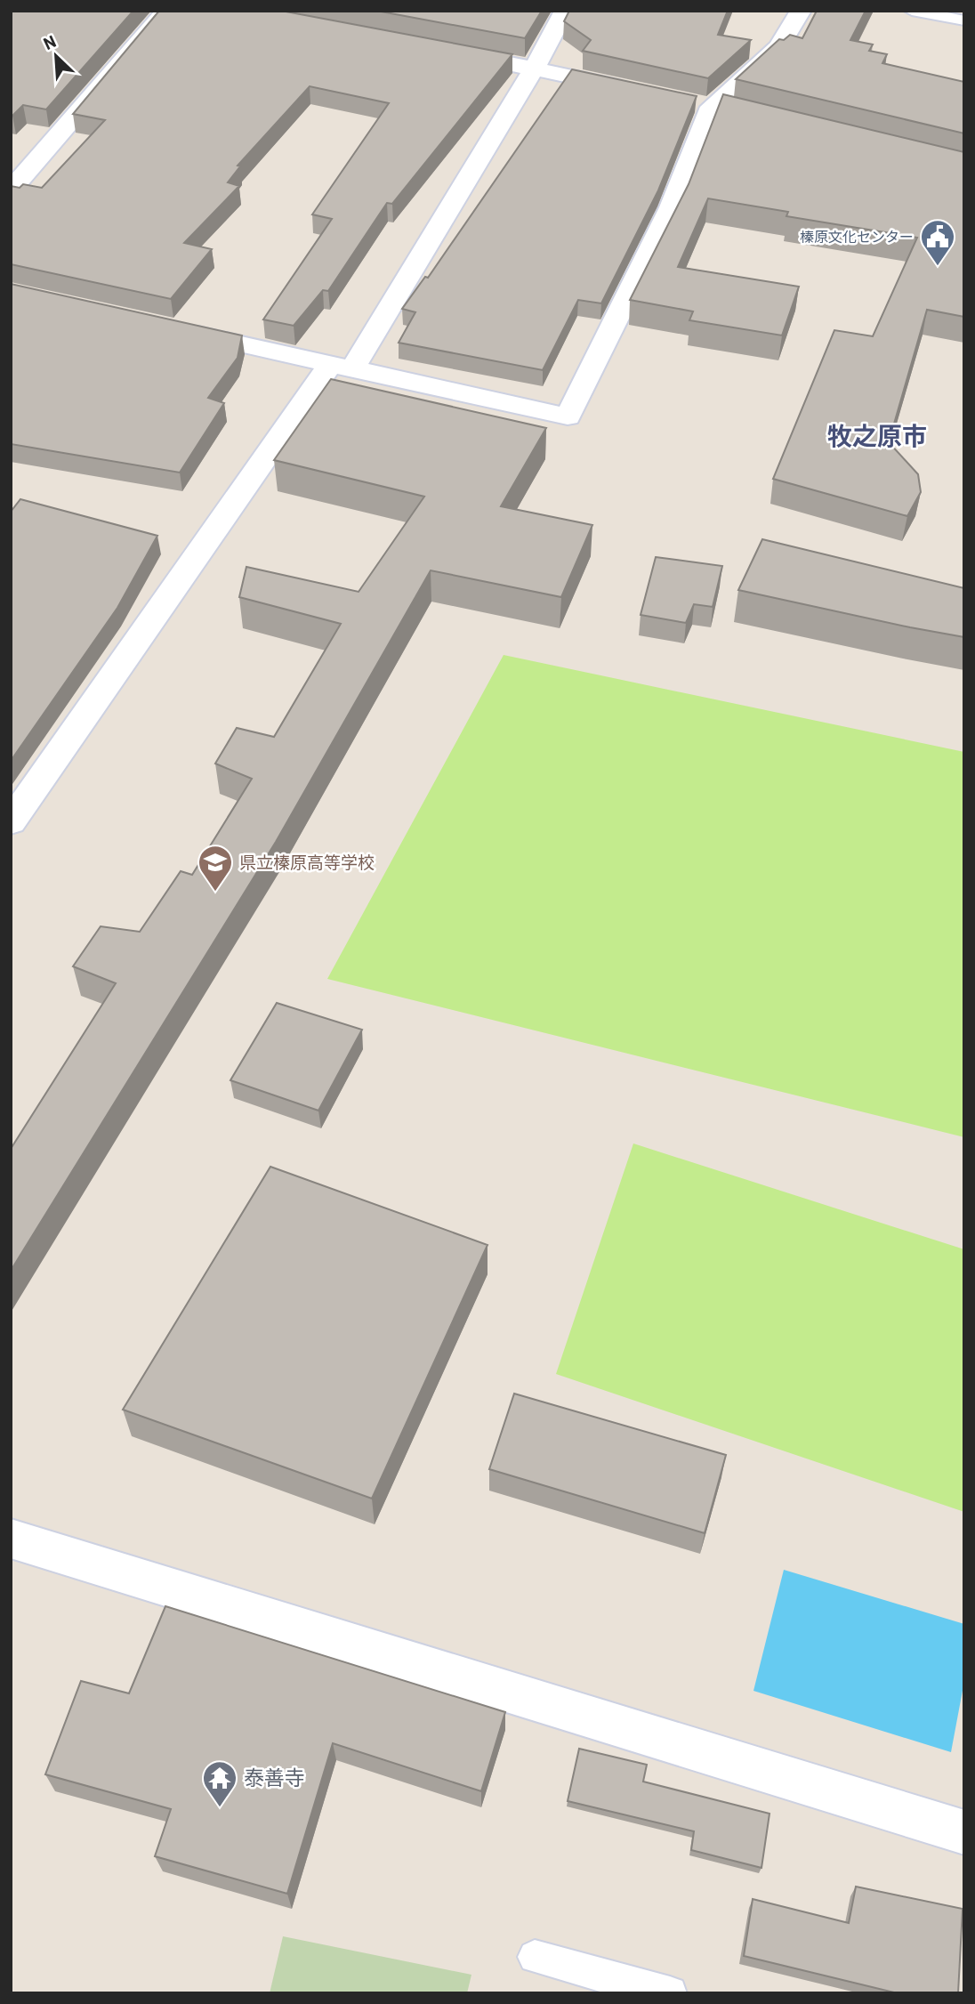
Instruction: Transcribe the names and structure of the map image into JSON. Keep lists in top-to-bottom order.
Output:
{
  "districts": ["牧之原市"],
  "places": {
    "public building": ["榛原文化センター"],
    "school or university": ["県立榛原高等学校"],
    "temple": ["泰善寺"]
  },
  "north": "top left"
}
